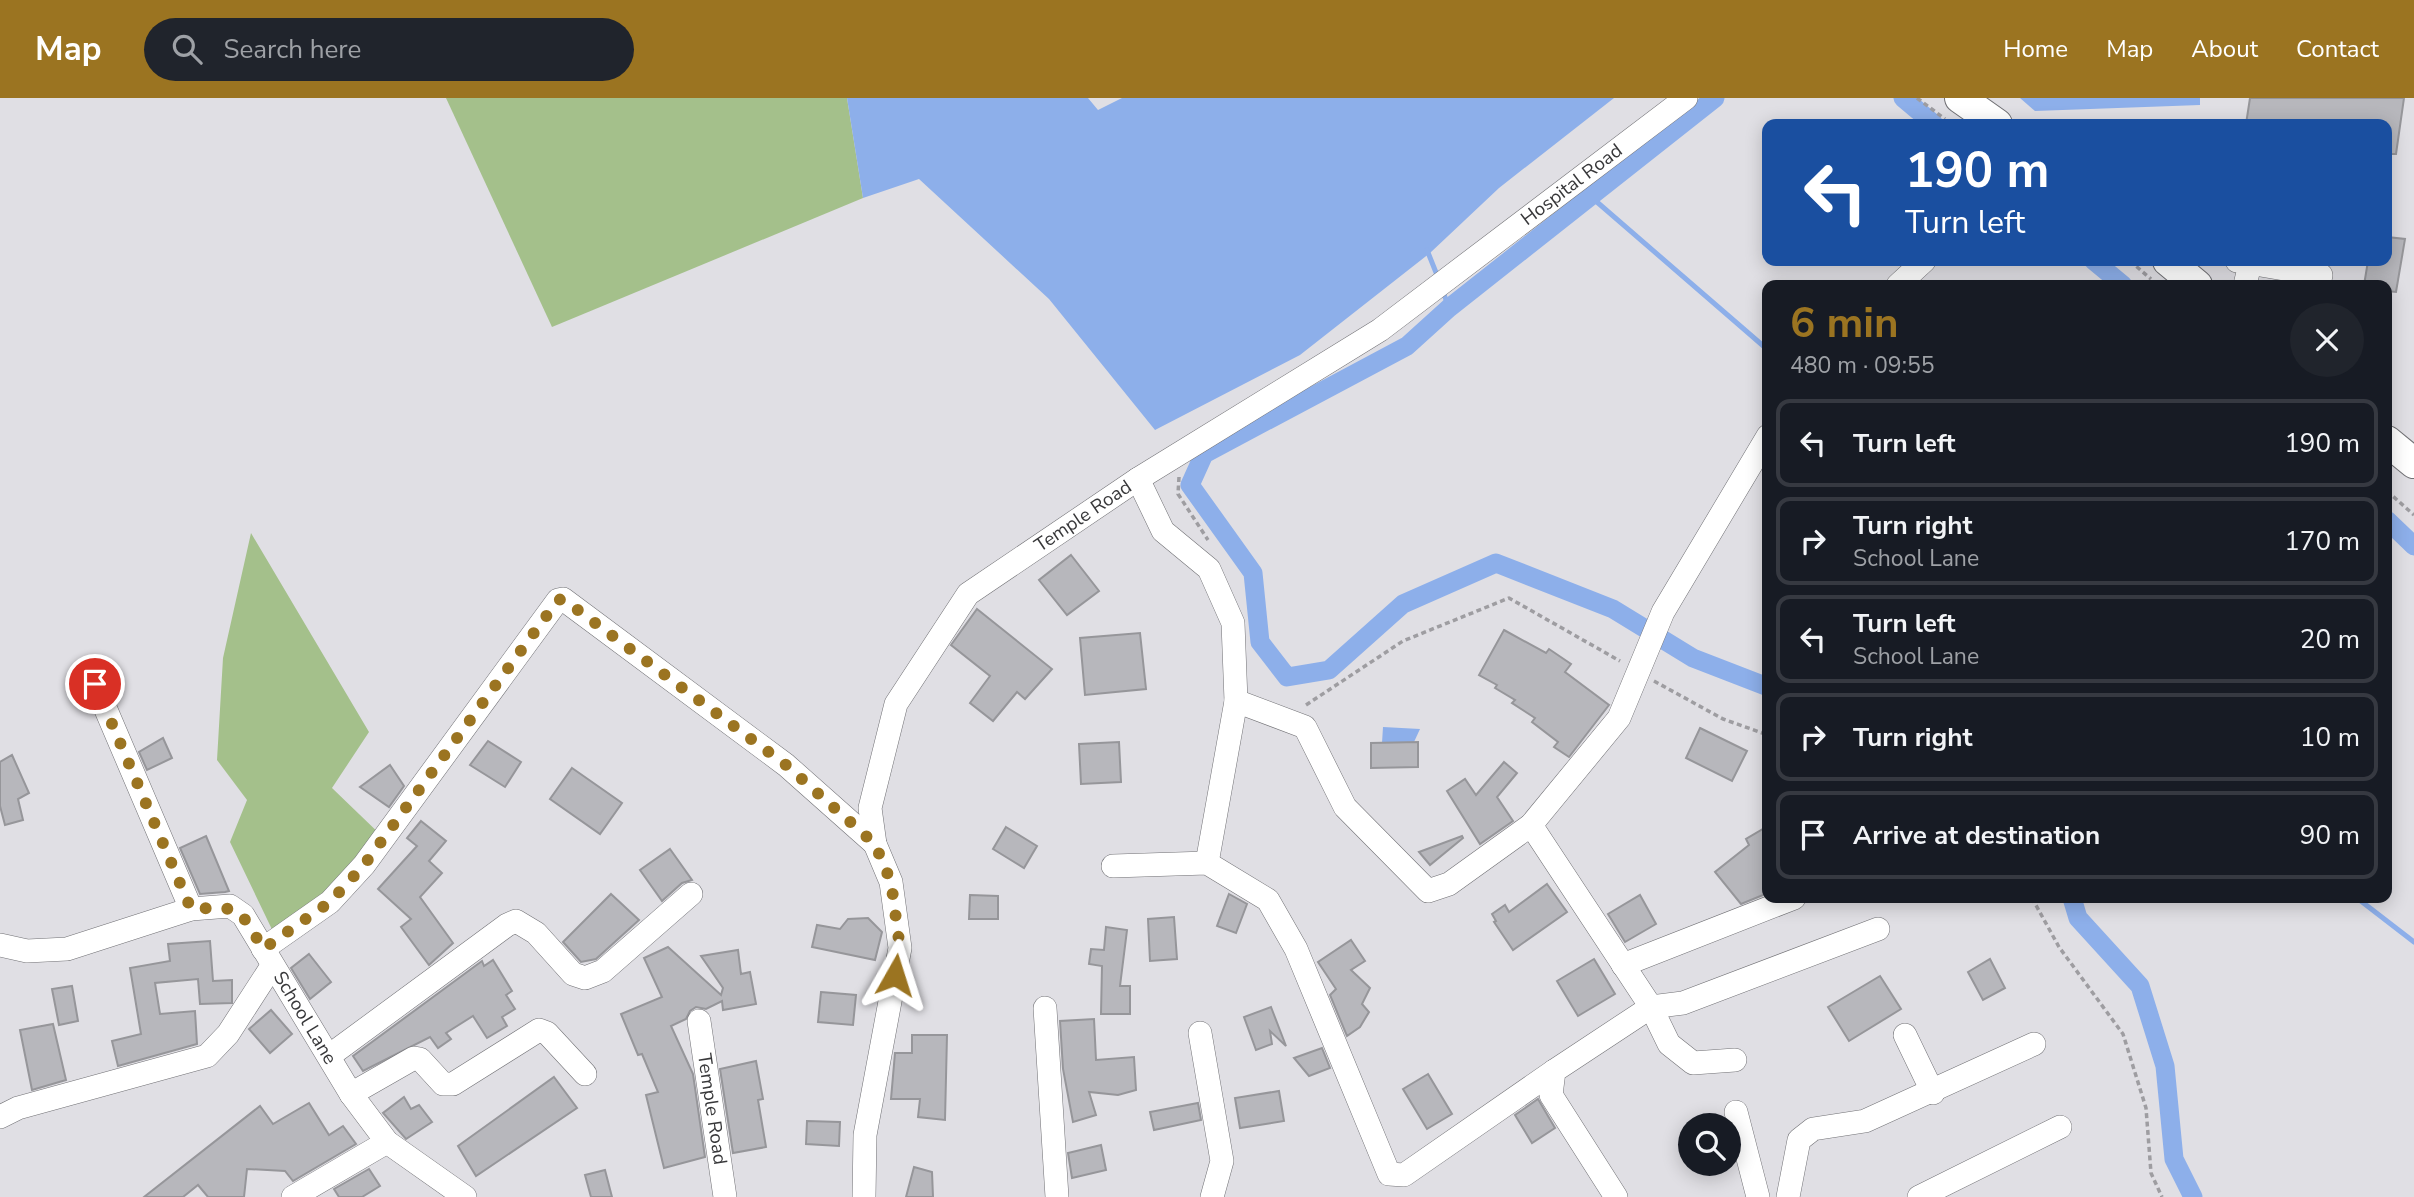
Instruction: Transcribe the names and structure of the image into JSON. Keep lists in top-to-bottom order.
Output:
{
  "streets": {
    "street": ["Hospital Road", "Temple Road", "School Lane"]
  },
  "crossings": [
    ["Hospital Road", "Temple Road"]
  ],
  "page": {
    "header": "Map",
    "search": "Search here",
    "nav": [
      "Home",
      "Map",
      "About",
      "Contact"
    ],
    "turn": ["190 m", "Turn left"],
    "heading": ["6 min", "480 m · 09:55"],
    "list": [
      {
        "name": "Turn left",
        "value": "190 m"
      },
      {
        "name": "Turn right",
        "note": "School Lane",
        "value": "170 m"
      },
      {
        "name": "Turn left",
        "note": "School Lane",
        "value": "20 m"
      },
      {
        "name": "Turn right",
        "value": "10 m"
      },
      {
        "name": "Arrive at destination",
        "value": "90 m"
      }
    ]
  }
}
